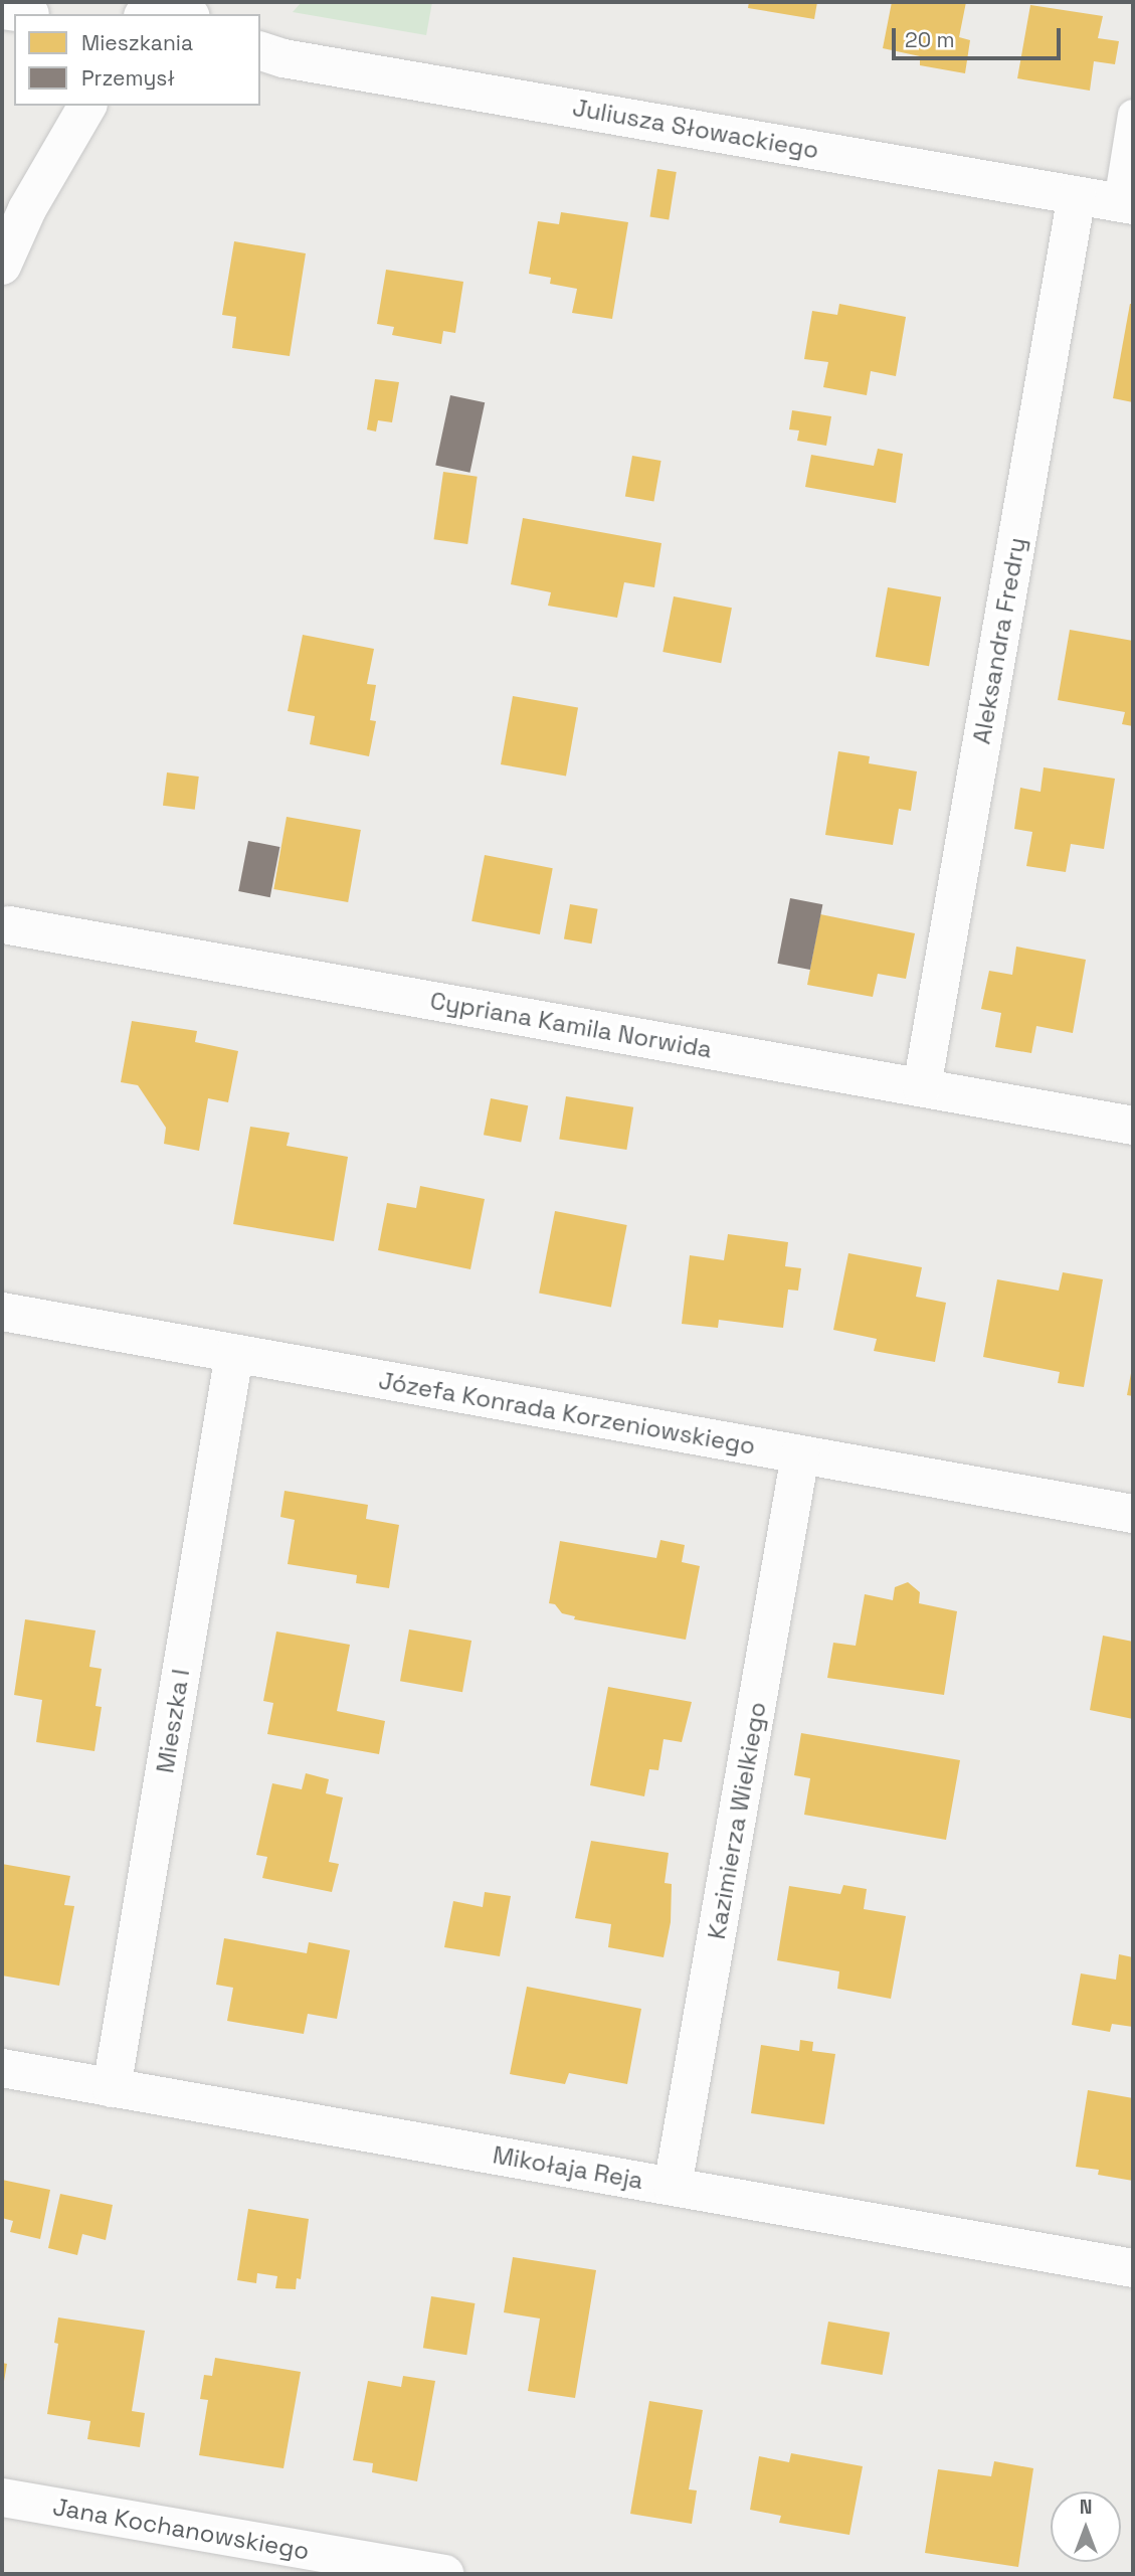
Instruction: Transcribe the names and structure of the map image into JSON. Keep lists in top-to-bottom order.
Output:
{
  "streets": {
    "street": [
      "Juliusza Słowackiego",
      "Aleksandra Fredry",
      "Cypriana Kamila Norwida",
      "Józefa Konrada Korzeniowskiego",
      "Mieszka I",
      "Kazimierza Wielkiego",
      "Mikołaja Reja",
      "Jana Kochanowskiego"
    ]
  },
  "crossings": [
    ["Juliusza Słowackiego", "Aleksandra Fredry"],
    ["Aleksandra Fredry", "Cypriana Kamila Norwida"],
    ["Józefa Konrada Korzeniowskiego", "Mieszka I"],
    ["Józefa Konrada Korzeniowskiego", "Kazimierza Wielkiego"],
    ["Mieszka I", "Mikołaja Reja"],
    ["Kazimierza Wielkiego", "Mikołaja Reja"]
  ],
  "legend": ["Mieszkania", "Przemysł"],
  "scale_bar": "20 m",
  "north": "top"
}
